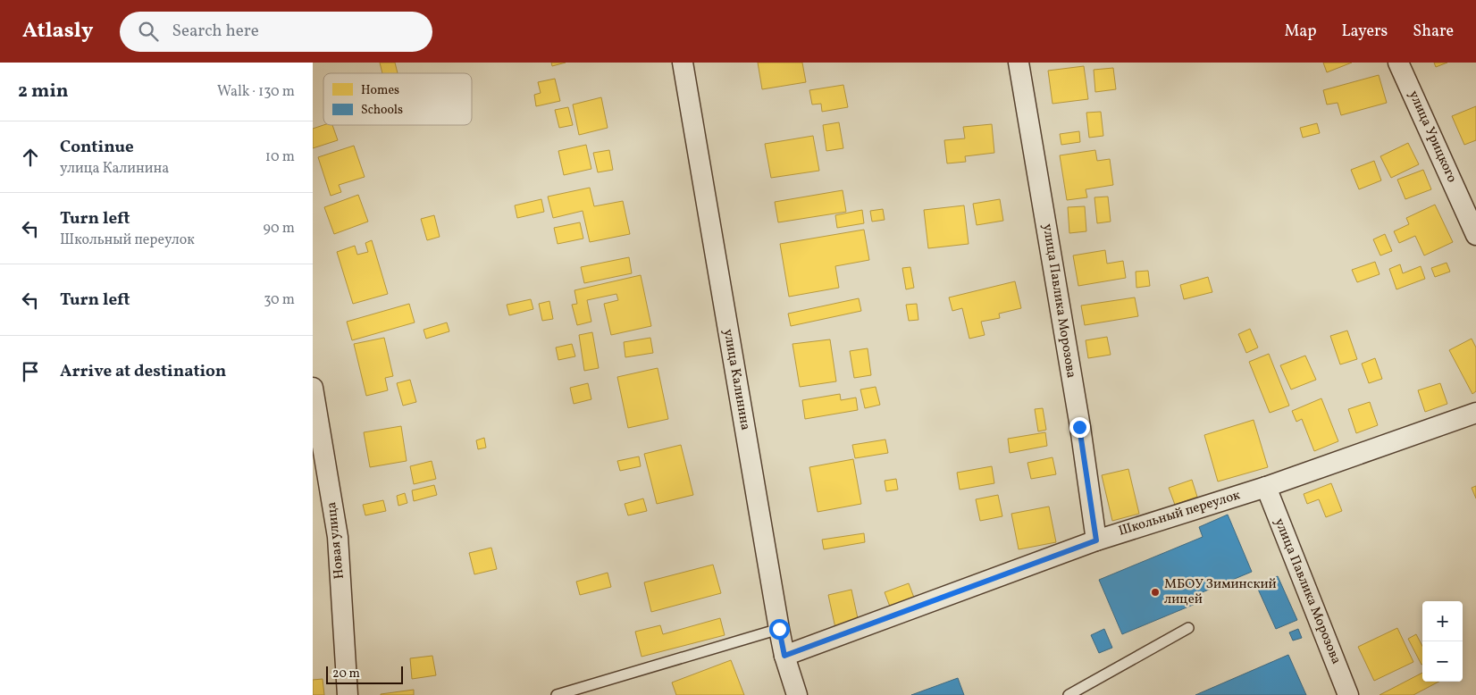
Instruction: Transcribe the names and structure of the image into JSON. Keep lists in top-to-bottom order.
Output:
{
  "streets": {
    "street": [
      "улица Урицкого",
      "улица Павлика Морозова",
      "улица Калинина",
      "Школьный переулок",
      "Новая улица"
    ]
  },
  "crossings": [
    ["улица Павлика Морозова", "Школьный переулок"],
    ["улица Калинина", "Школьный переулок"]
  ],
  "places": ["МБОУ Зиминский лицей"],
  "legend": ["Homes", "Schools"],
  "scale_bar": "20 m",
  "page": {
    "header": "Atlasly",
    "search": "Search here",
    "nav": ["Map", "Layers", "Share"],
    "heading": ["2 min", "Walk · 130 m"],
    "list": [
      ["Continue", "улица Калинина", "10 m"],
      ["Turn left", "Школьный переулок", "90 m"],
      ["Turn left", "30 m"],
      "Arrive at destination"
    ],
    "map_buttons": ["+", "−"],
    "scale": "20 m"
  }
}
